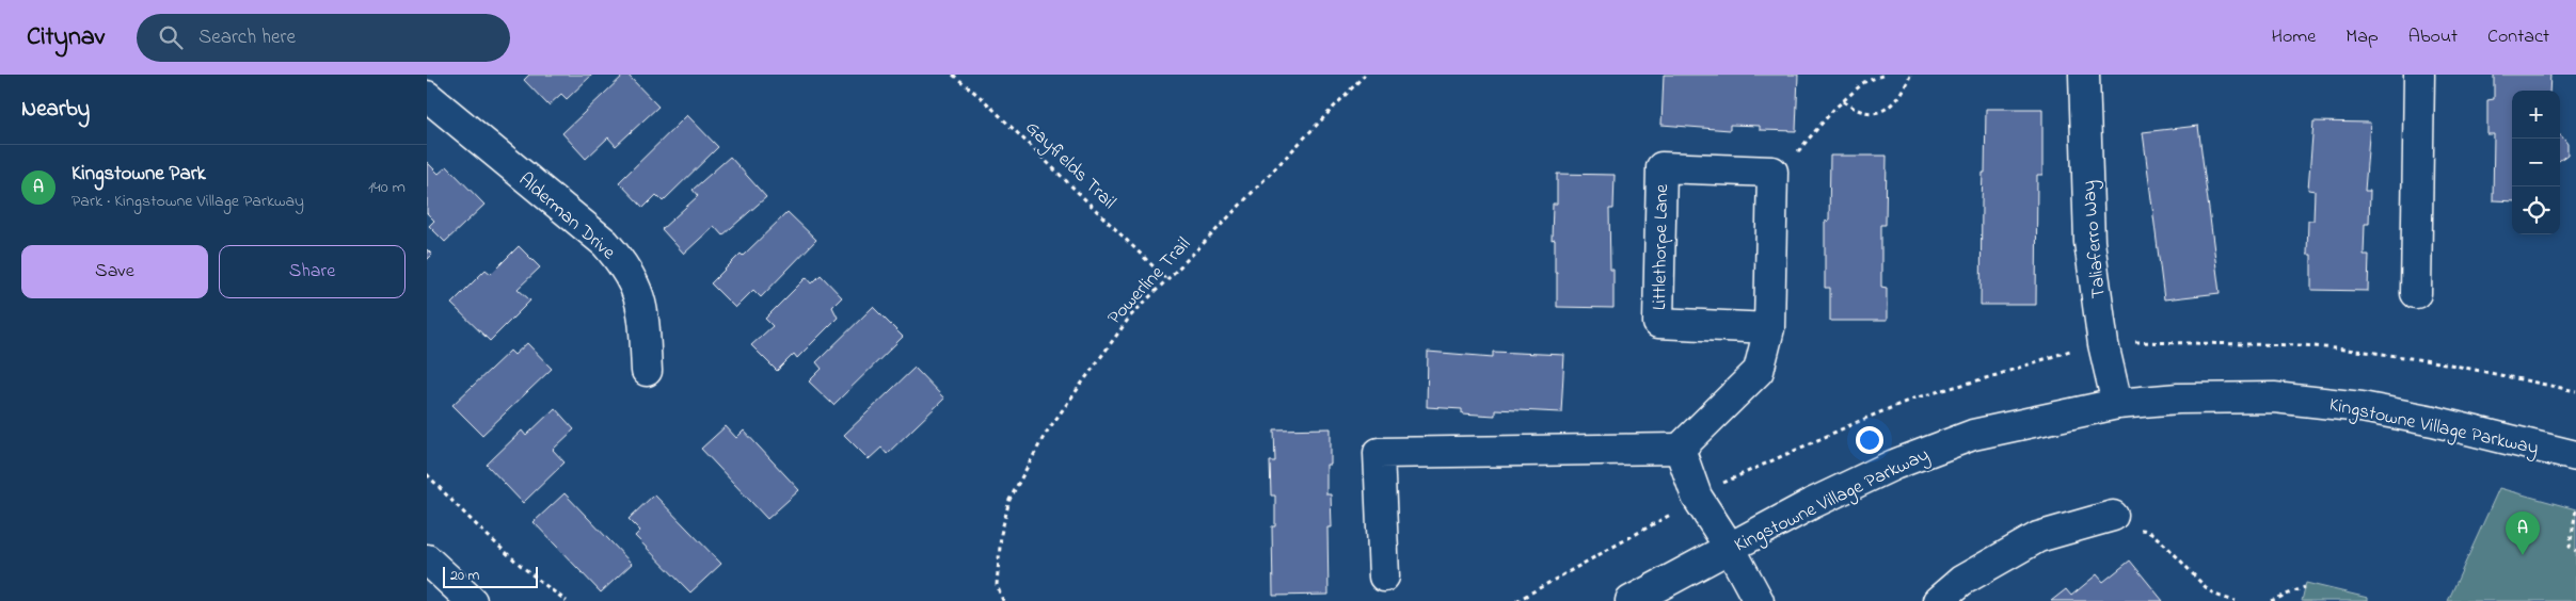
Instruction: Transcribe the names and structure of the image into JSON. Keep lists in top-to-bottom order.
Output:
{
  "streets": {
    "street": [
      "Alderman Drive",
      "Taliaferro Way",
      "Littlethorpe Lane",
      "Kingstowne Village Parkway"
    ],
    "path": ["Gayfields Trail", "Powerline Trail"]
  },
  "crossings": [
    ["Gayfields Trail", "Powerline Trail"],
    ["Taliaferro Way", "Kingstowne Village Parkway"]
  ],
  "scale_bar": "20 m",
  "page": {
    "header": "Citynav",
    "search": "Search here",
    "nav": [
      "Home",
      "Map",
      "About",
      "Contact"
    ],
    "heading": "Nearby",
    "map_buttons": ["+", "−"],
    "list": [
      {
        "mark": "A",
        "name": "Kingstowne Park",
        "note": "Park · Kingstowne Village Parkway",
        "value": "140 m"
      }
    ],
    "buttons": ["Save", "Share"],
    "pins": "A",
    "scale": "20 m"
  }
}
